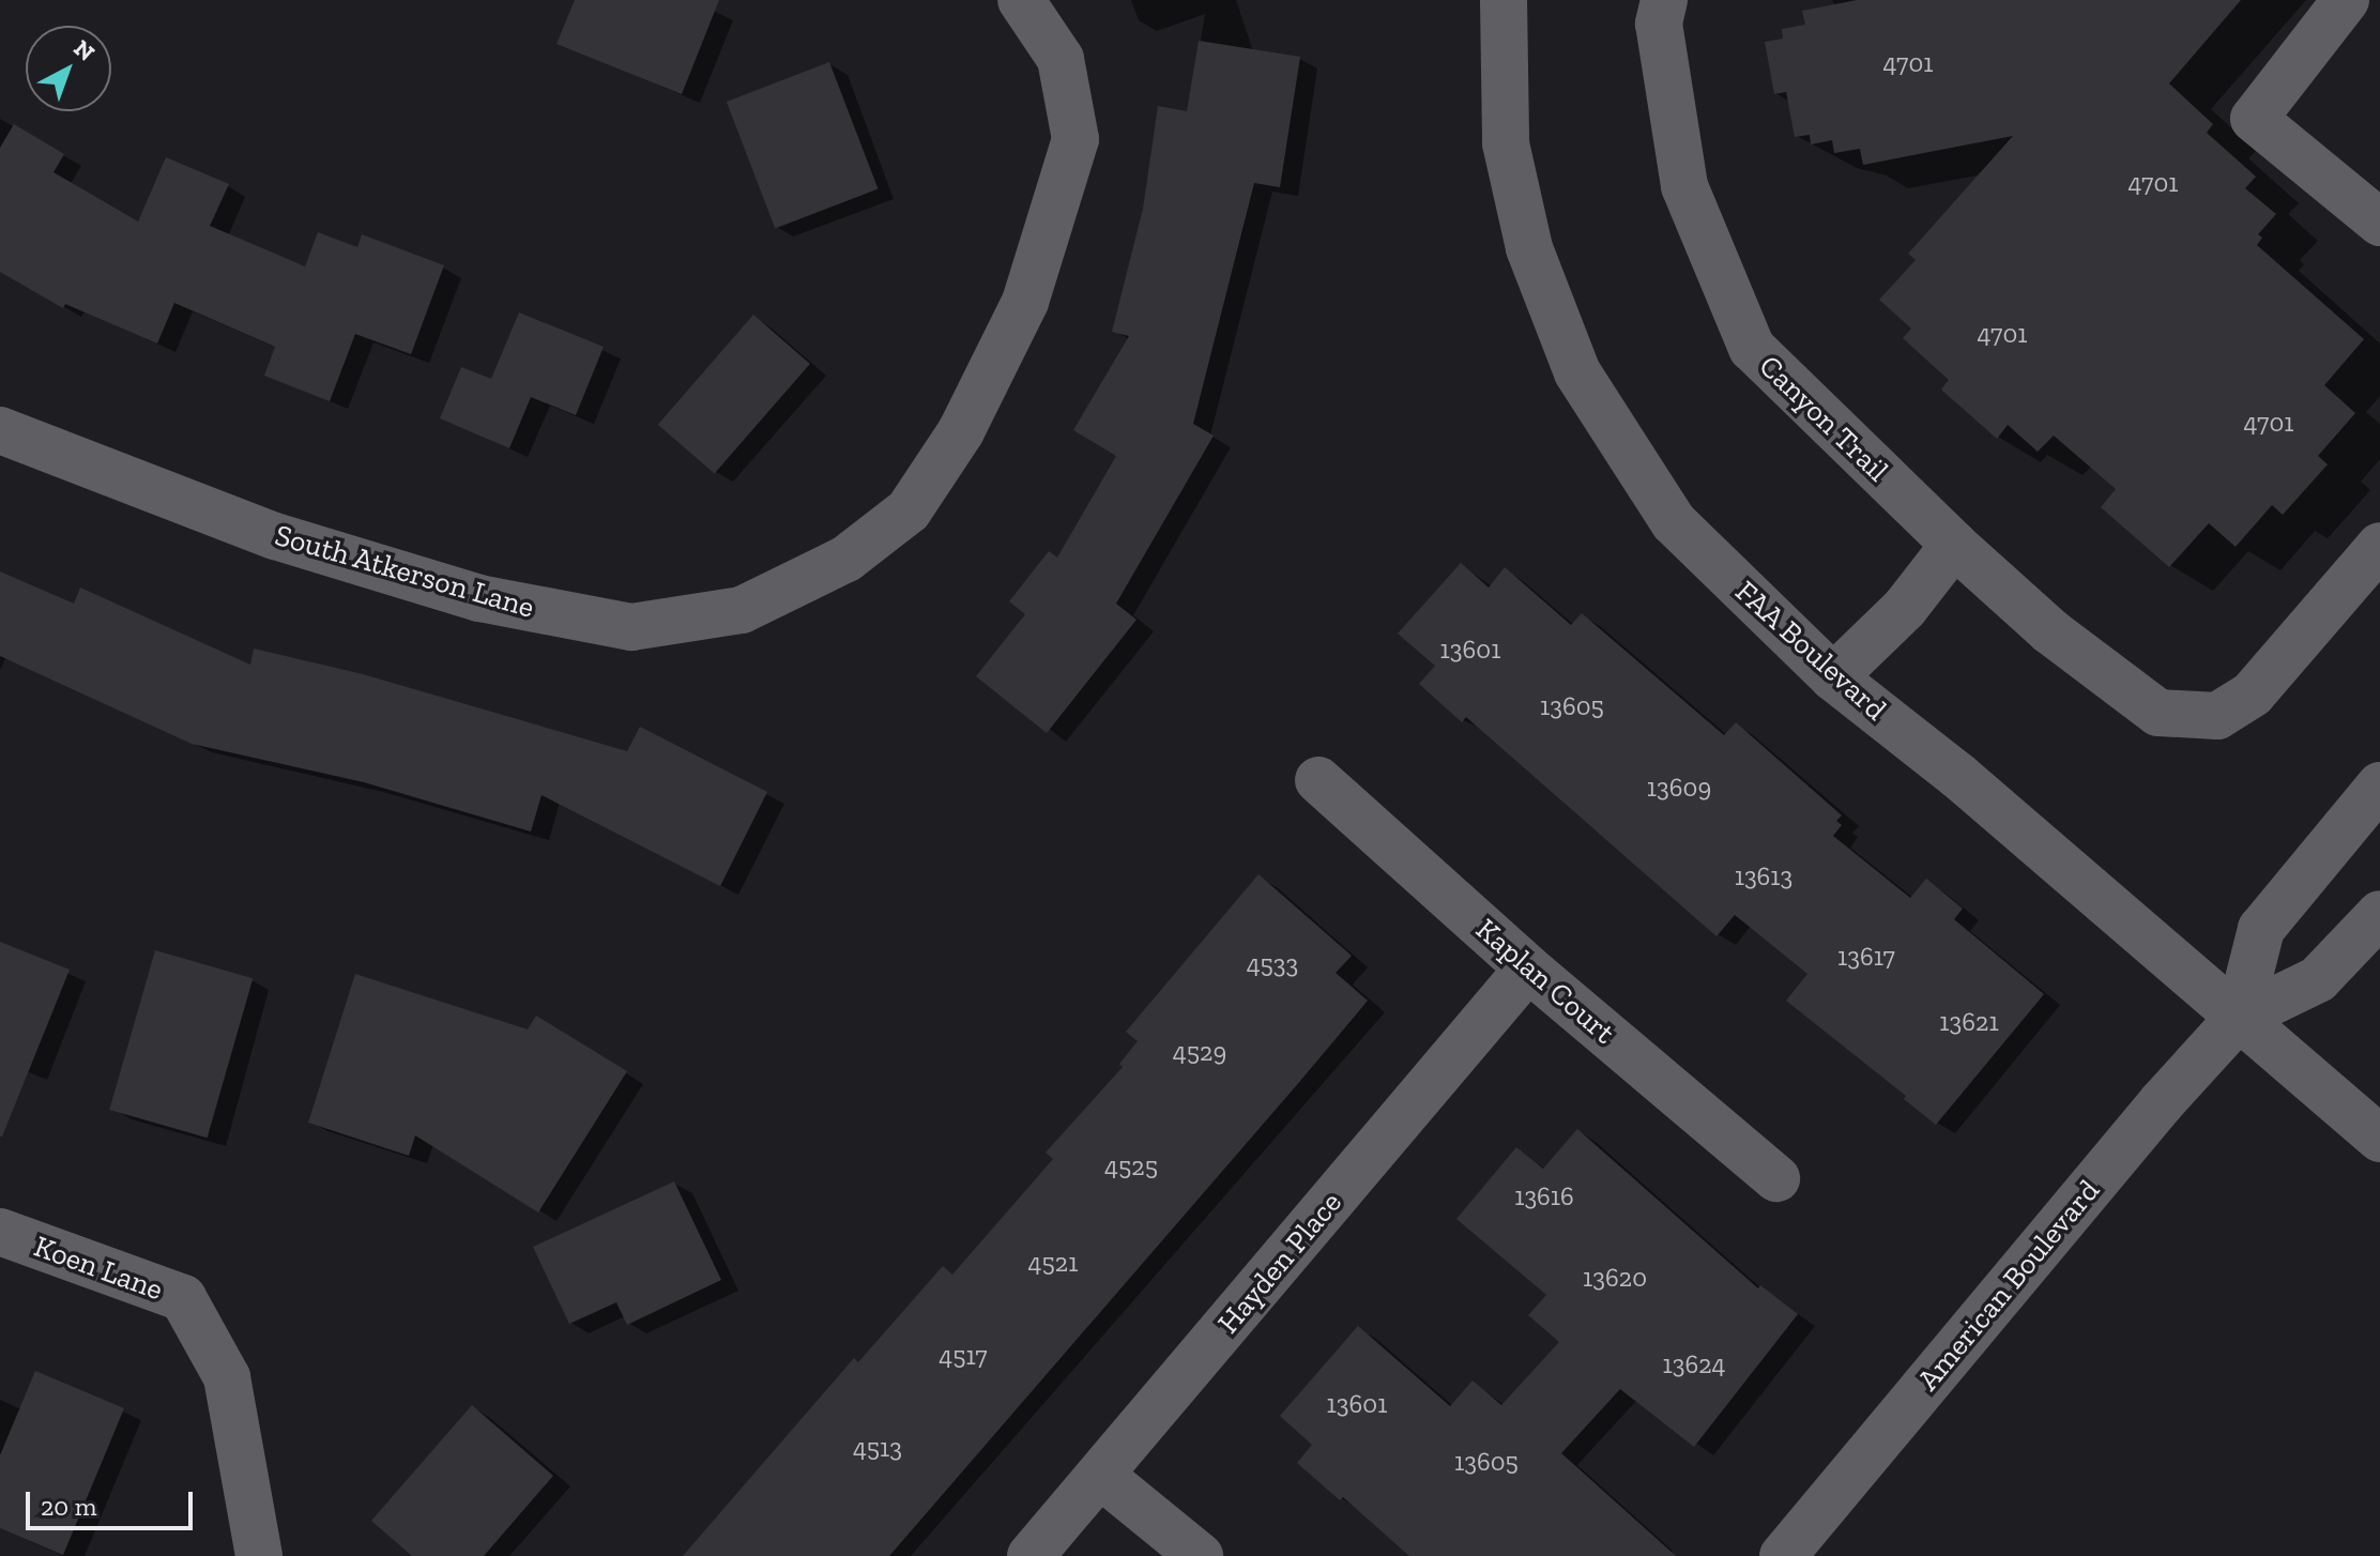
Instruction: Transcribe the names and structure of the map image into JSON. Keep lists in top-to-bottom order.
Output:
{
  "streets": {
    "street": [
      "Canyon Trail",
      "South Atkerson Lane",
      "FAA Boulevard",
      "Kaplan Court",
      "Hayden Place",
      "Koen Lane",
      "American Boulevard"
    ]
  },
  "crossings": [
    ["FAA Boulevard", "American Boulevard"],
    ["Kaplan Court", "Hayden Place"]
  ],
  "house_numbers": [
    "4701",
    "4701",
    "4701",
    "4701",
    "13601",
    "13605",
    "13609",
    "13613",
    "13617",
    "4533",
    "13621",
    "4529",
    "4525",
    "13616",
    "4521",
    "13620",
    "4517",
    "13624",
    "13601",
    "4513",
    "13605"
  ],
  "scale_bar": "20 m",
  "north": "top right"
}
